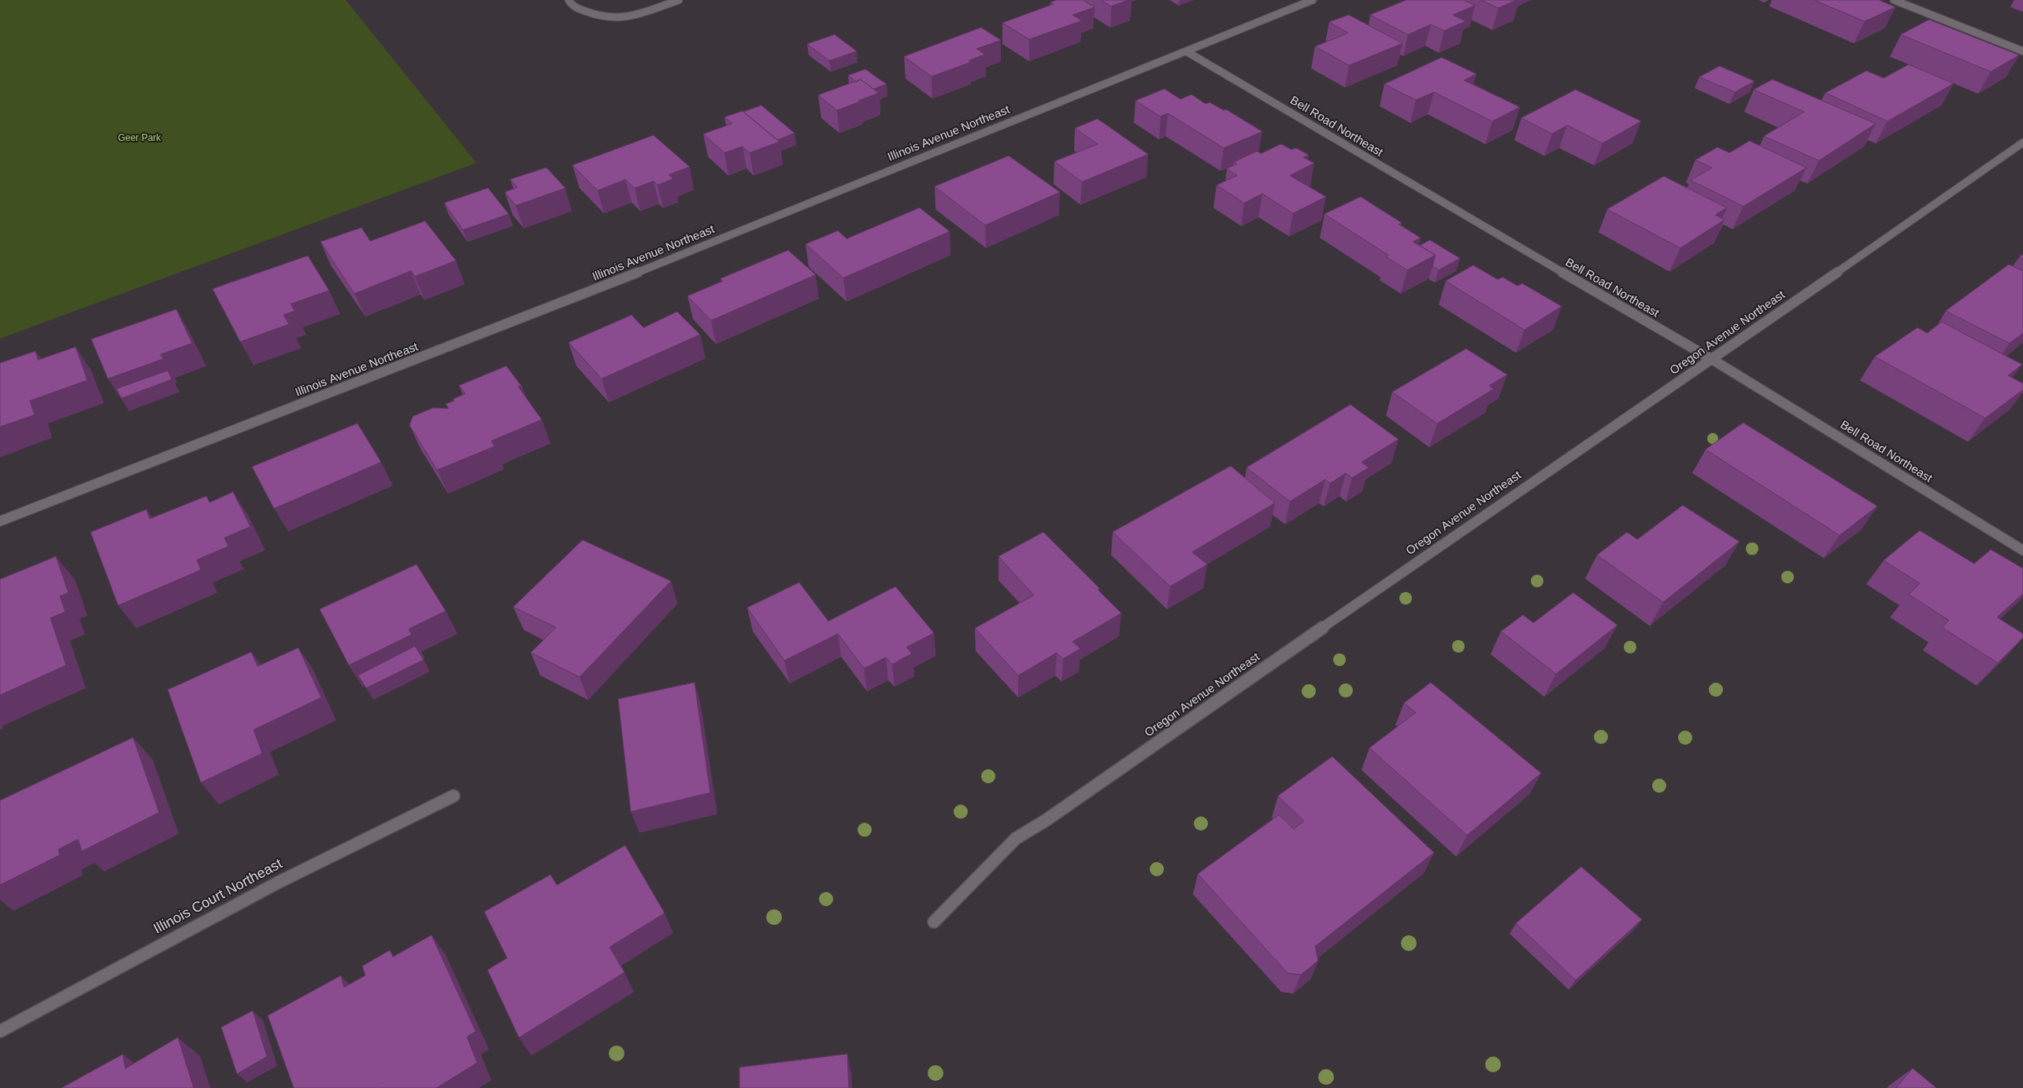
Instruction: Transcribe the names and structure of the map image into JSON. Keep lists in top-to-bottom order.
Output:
{
  "streets": {
    "street": [
      "Bell Road Northeast",
      "Illinois Avenue Northeast",
      "Oregon Avenue Northeast",
      "Illinois Court Northeast"
    ]
  },
  "crossings": [
    ["Bell Road Northeast", "Illinois Avenue Northeast"],
    ["Bell Road Northeast", "Oregon Avenue Northeast"]
  ],
  "parks": ["Geer Park"]
}
